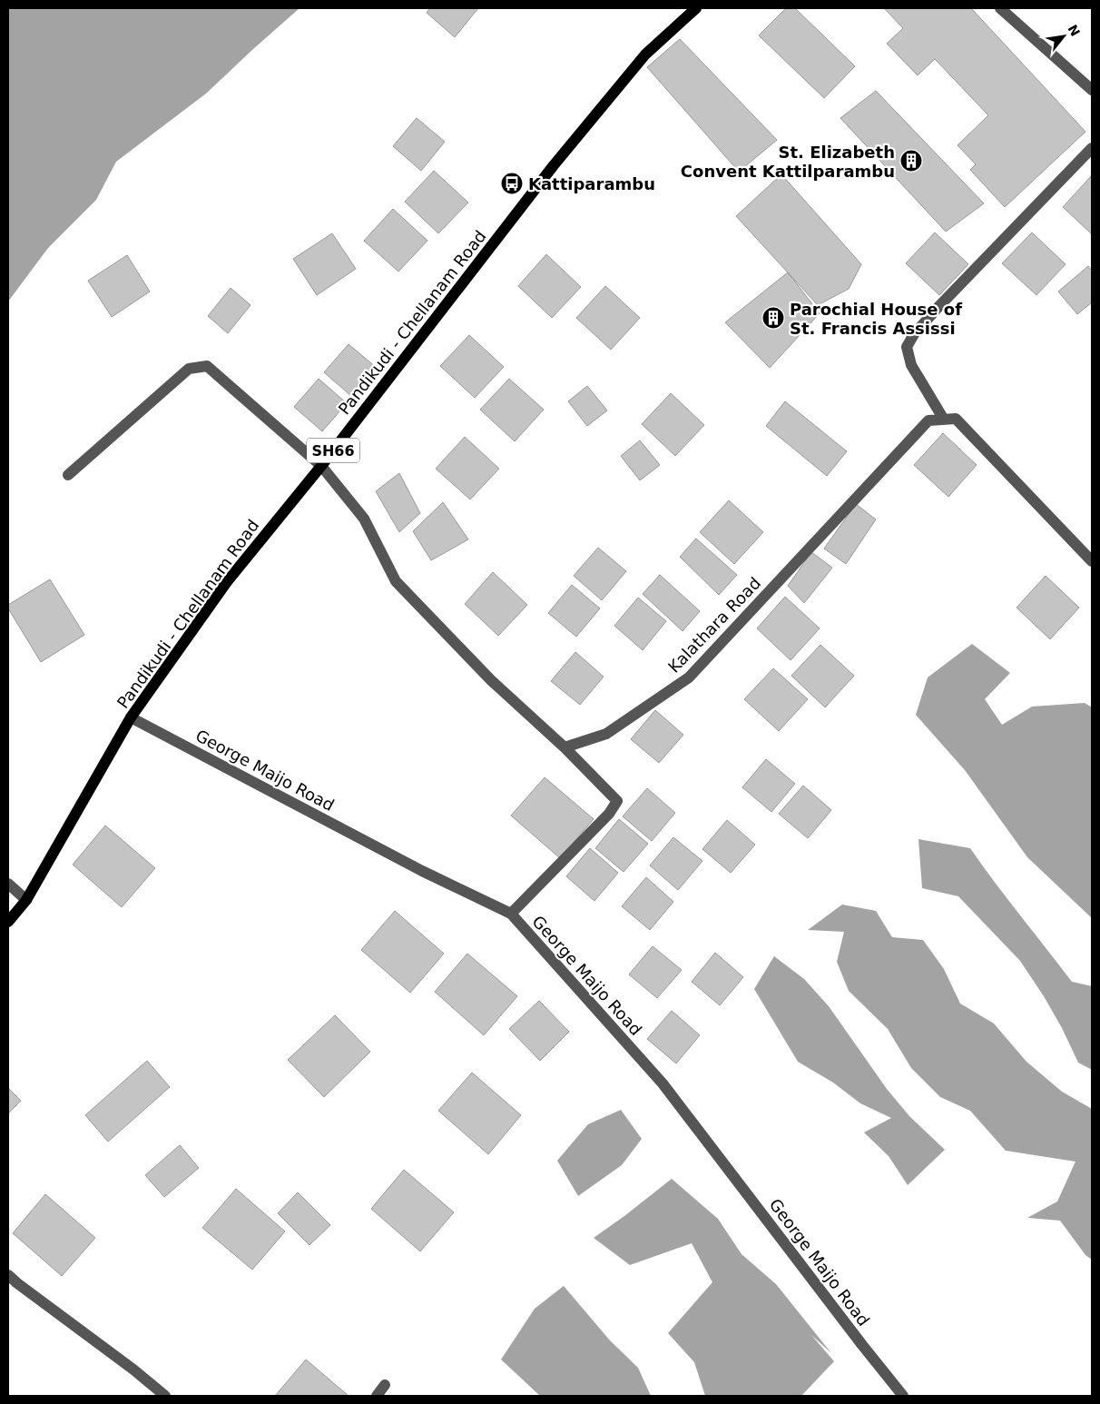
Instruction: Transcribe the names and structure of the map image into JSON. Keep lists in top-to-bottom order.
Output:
{
  "streets": {
    "main road": ["Pandikudi - Chellanam Road", "SH66"],
    "street": ["Kalathara Road", "George Maijo Road"]
  },
  "crossings": [
    ["Pandikudi - Chellanam Road", "George Maijo Road"]
  ],
  "places": {
    "building": ["St. Elizabeth Convent Kattilparambu", "Parochial House of St. Francis Assissi"],
    "bus stop": ["Kattiparambu"]
  },
  "north": "top right"
}
